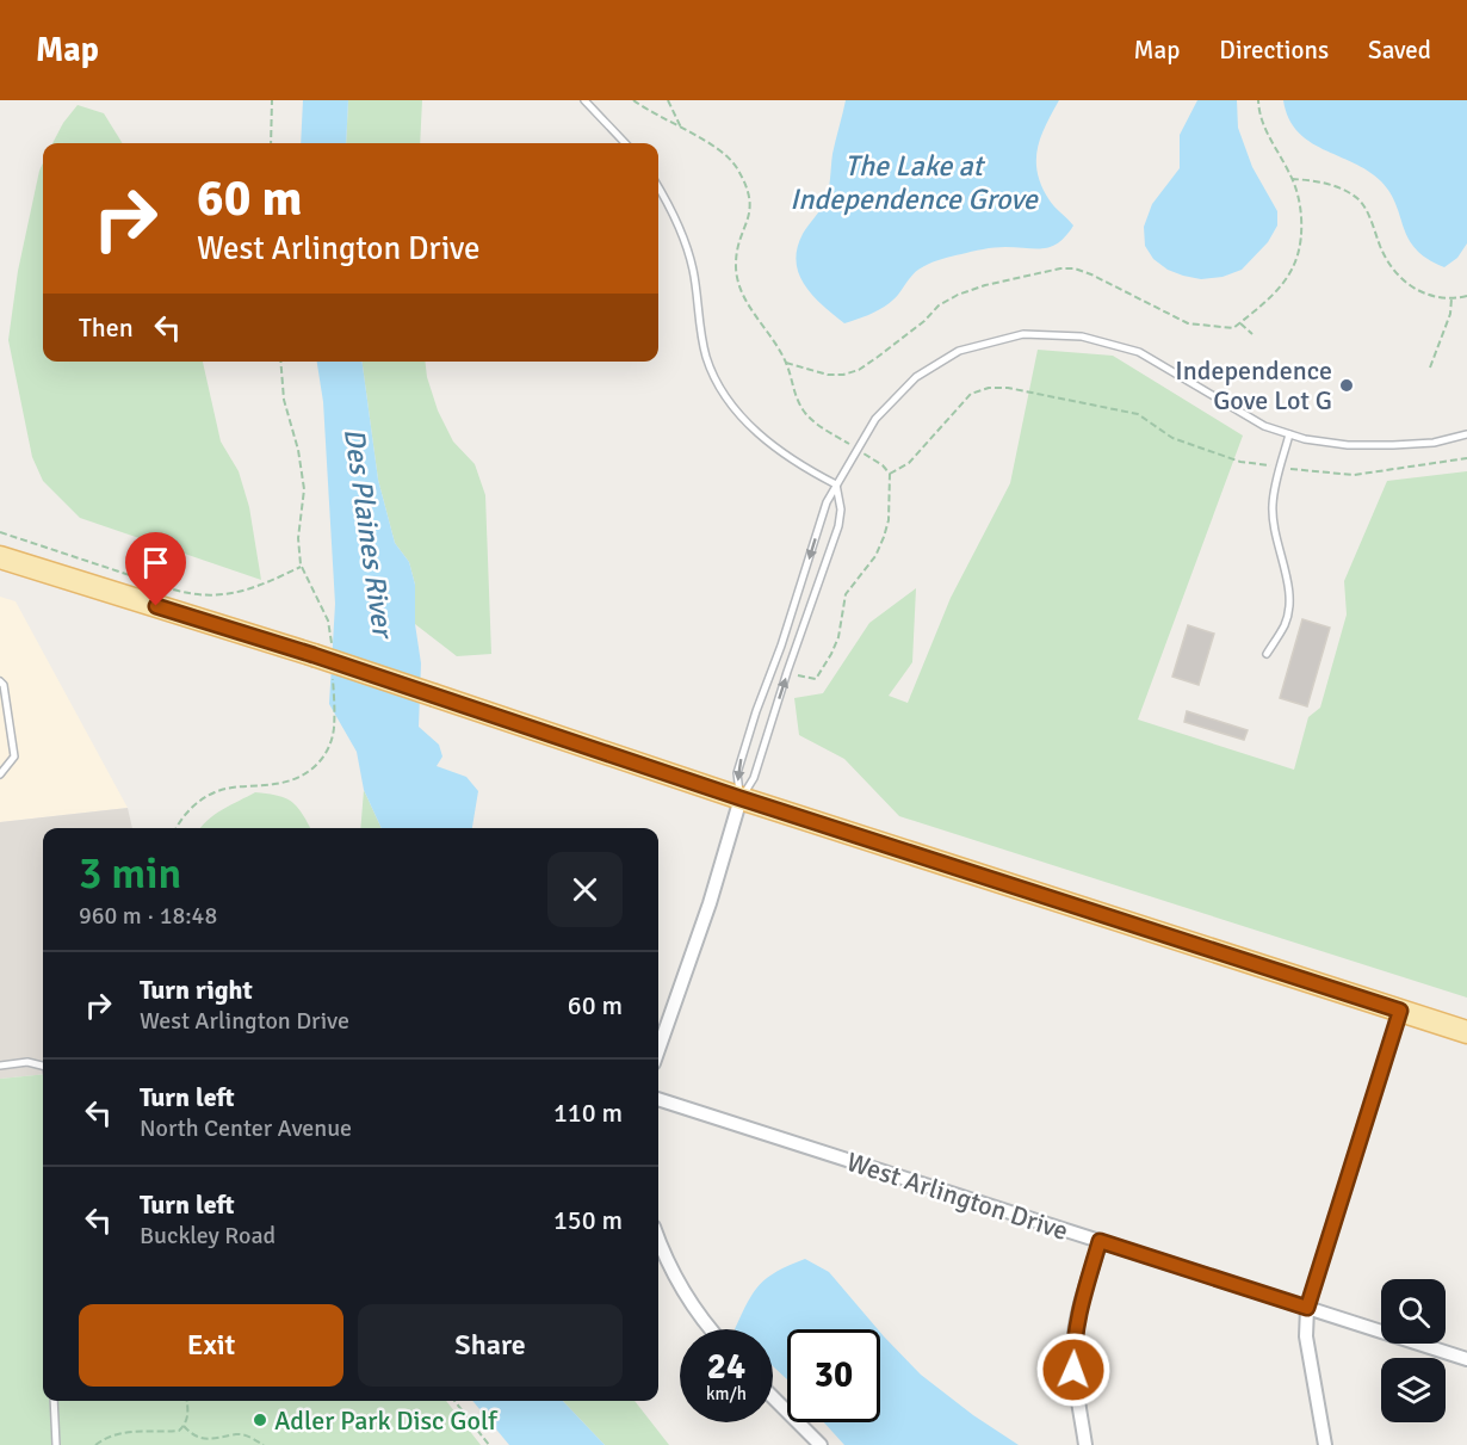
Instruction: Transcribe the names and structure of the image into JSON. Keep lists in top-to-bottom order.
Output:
{
  "streets": {
    "street": ["West Arlington Drive"]
  },
  "water": ["The Lake at Independence Grove", "Des Plaines River"],
  "places": ["Independence Gove Lot G", "Adler Park Disc Golf"],
  "page": {
    "header": "Map",
    "nav": ["Map", "Directions", "Saved"],
    "turn": ["60 m", "West Arlington Drive"],
    "then": "Then",
    "heading": ["3 min", "960 m · 18:48"],
    "list": [
      {
        "name": "Turn right",
        "note": "West Arlington Drive",
        "value": "60 m"
      },
      {
        "name": "Turn left",
        "note": "North Center Avenue",
        "value": "110 m"
      },
      {
        "name": "Turn left",
        "note": "Buckley Road",
        "value": "150 m"
      }
    ],
    "buttons": ["Exit", "Share"],
    "speed": "24 km/h",
    "limit": "30"
  }
}
